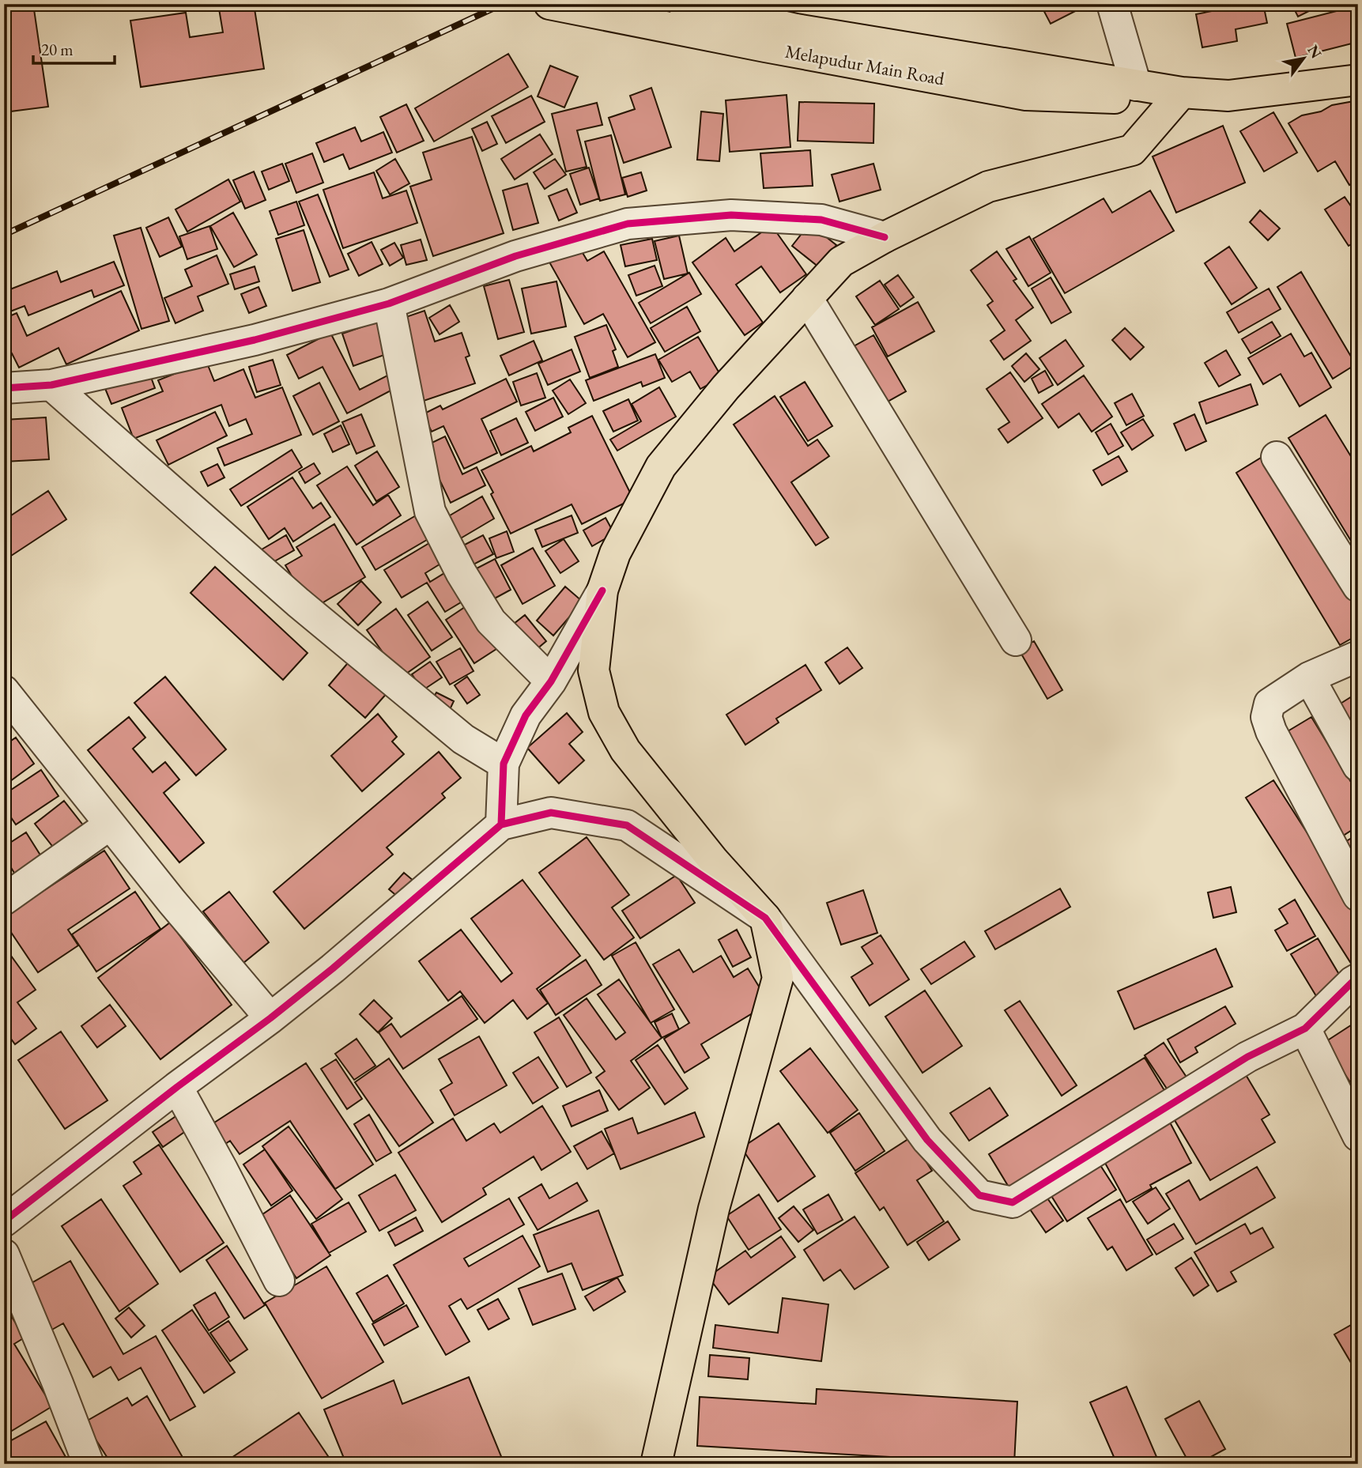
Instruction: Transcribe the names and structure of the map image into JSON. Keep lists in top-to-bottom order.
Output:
{
  "streets": {
    "main road": ["Melapudur Main Road"]
  },
  "scale_bar": "20 m",
  "north": "top right"
}
